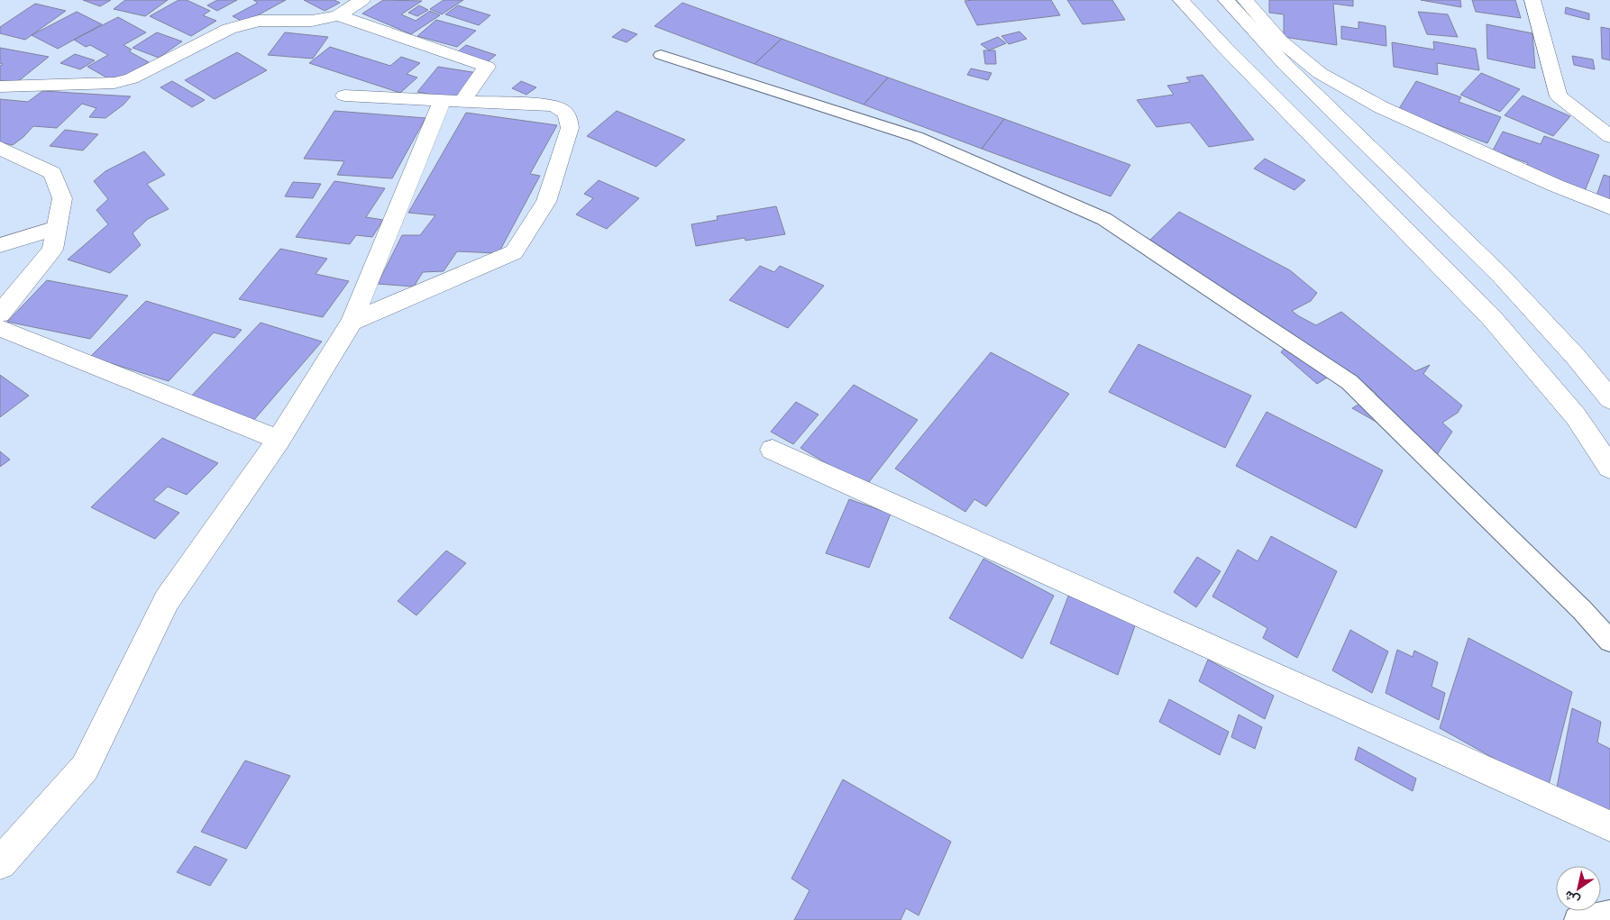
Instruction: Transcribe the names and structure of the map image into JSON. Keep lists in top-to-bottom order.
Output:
{
  "north": "bottom left"
}
